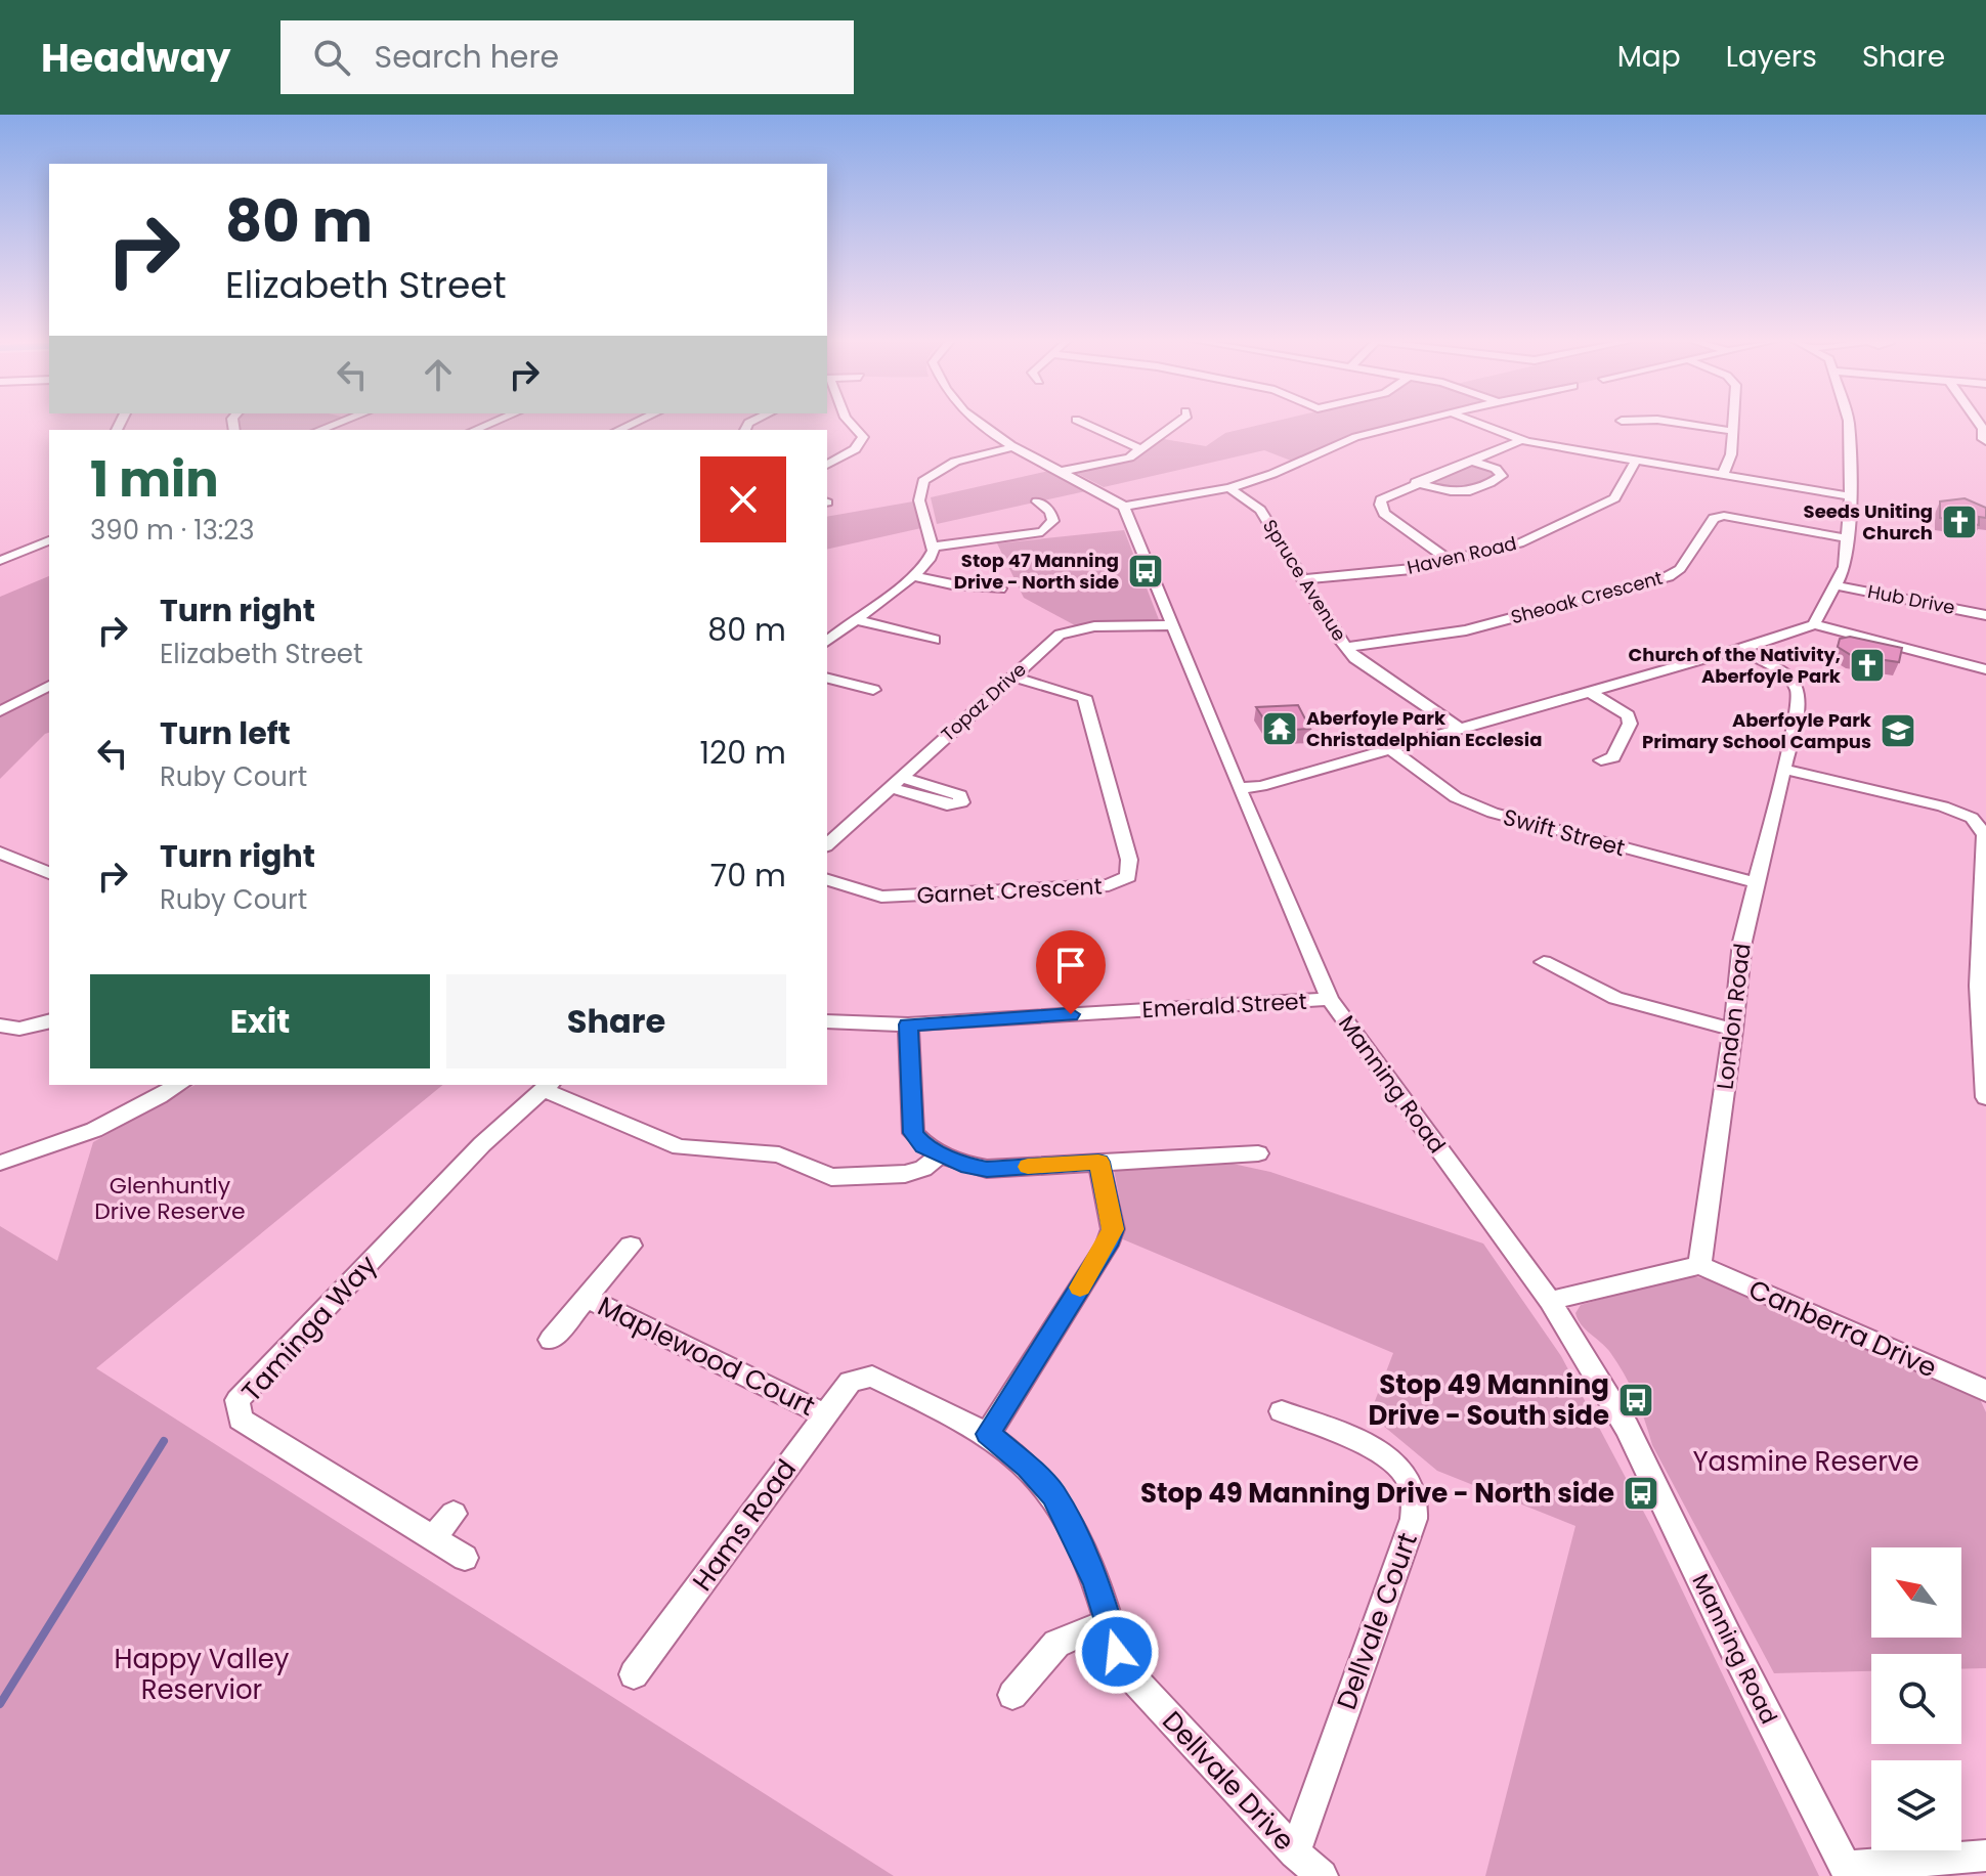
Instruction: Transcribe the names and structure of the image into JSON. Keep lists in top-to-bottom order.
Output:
{
  "streets": {
    "street": [
      "Haven Road",
      "Spruce Avenue",
      "Sheoak Crescent",
      "Hub Drive",
      "Topaz Drive",
      "Swift Street",
      "Garnet Crescent",
      "Emerald Street",
      "London Road",
      "Manning Road",
      "Taminga Way",
      "Canberra Drive",
      "Maplewood Court",
      "Hams Road",
      "Dellvale Court",
      "Dellvale Drive"
    ]
  },
  "crossings": [
    ["Haven Road", "Spruce Avenue"],
    ["Spruce Avenue", "Sheoak Crescent"],
    ["Topaz Drive", "Garnet Crescent"],
    ["Topaz Drive", "Manning Road"],
    ["Swift Street", "London Road"],
    ["Emerald Street", "Manning Road"],
    ["London Road", "Canberra Drive"],
    ["Maplewood Court", "Hams Road"],
    ["Hams Road", "Dellvale Drive"],
    ["Dellvale Court", "Dellvale Drive"]
  ],
  "parks": ["Glenhuntly Drive Reserve", "Yasmine Reserve", "Happy Valley Reservior"],
  "places": {
    "church": ["Seeds Uniting Church", "Church of the Nativity, Aberfoyle Park"],
    "bus stop": ["Stop 47 Manning Drive - North side", "Stop 49 Manning Drive - South side", "Stop 49 Manning Drive - North side"],
    "temple": ["Aberfoyle Park Christadelphian Ecclesia"],
    "school or university": ["Aberfoyle Park Primary School Campus"]
  },
  "north": "top left",
  "page": {
    "header": "Headway",
    "search": "Search here",
    "nav": ["Map", "Layers", "Share"],
    "turn": ["80 m", "Elizabeth Street"],
    "heading": ["1 min", "390 m · 13:23"],
    "list": [
      {
        "name": "Turn right",
        "note": "Elizabeth Street",
        "value": "80 m"
      },
      {
        "name": "Turn left",
        "note": "Ruby Court",
        "value": "120 m"
      },
      {
        "name": "Turn right",
        "note": "Ruby Court",
        "value": "70 m"
      }
    ],
    "buttons": ["Exit", "Share"]
  }
}
